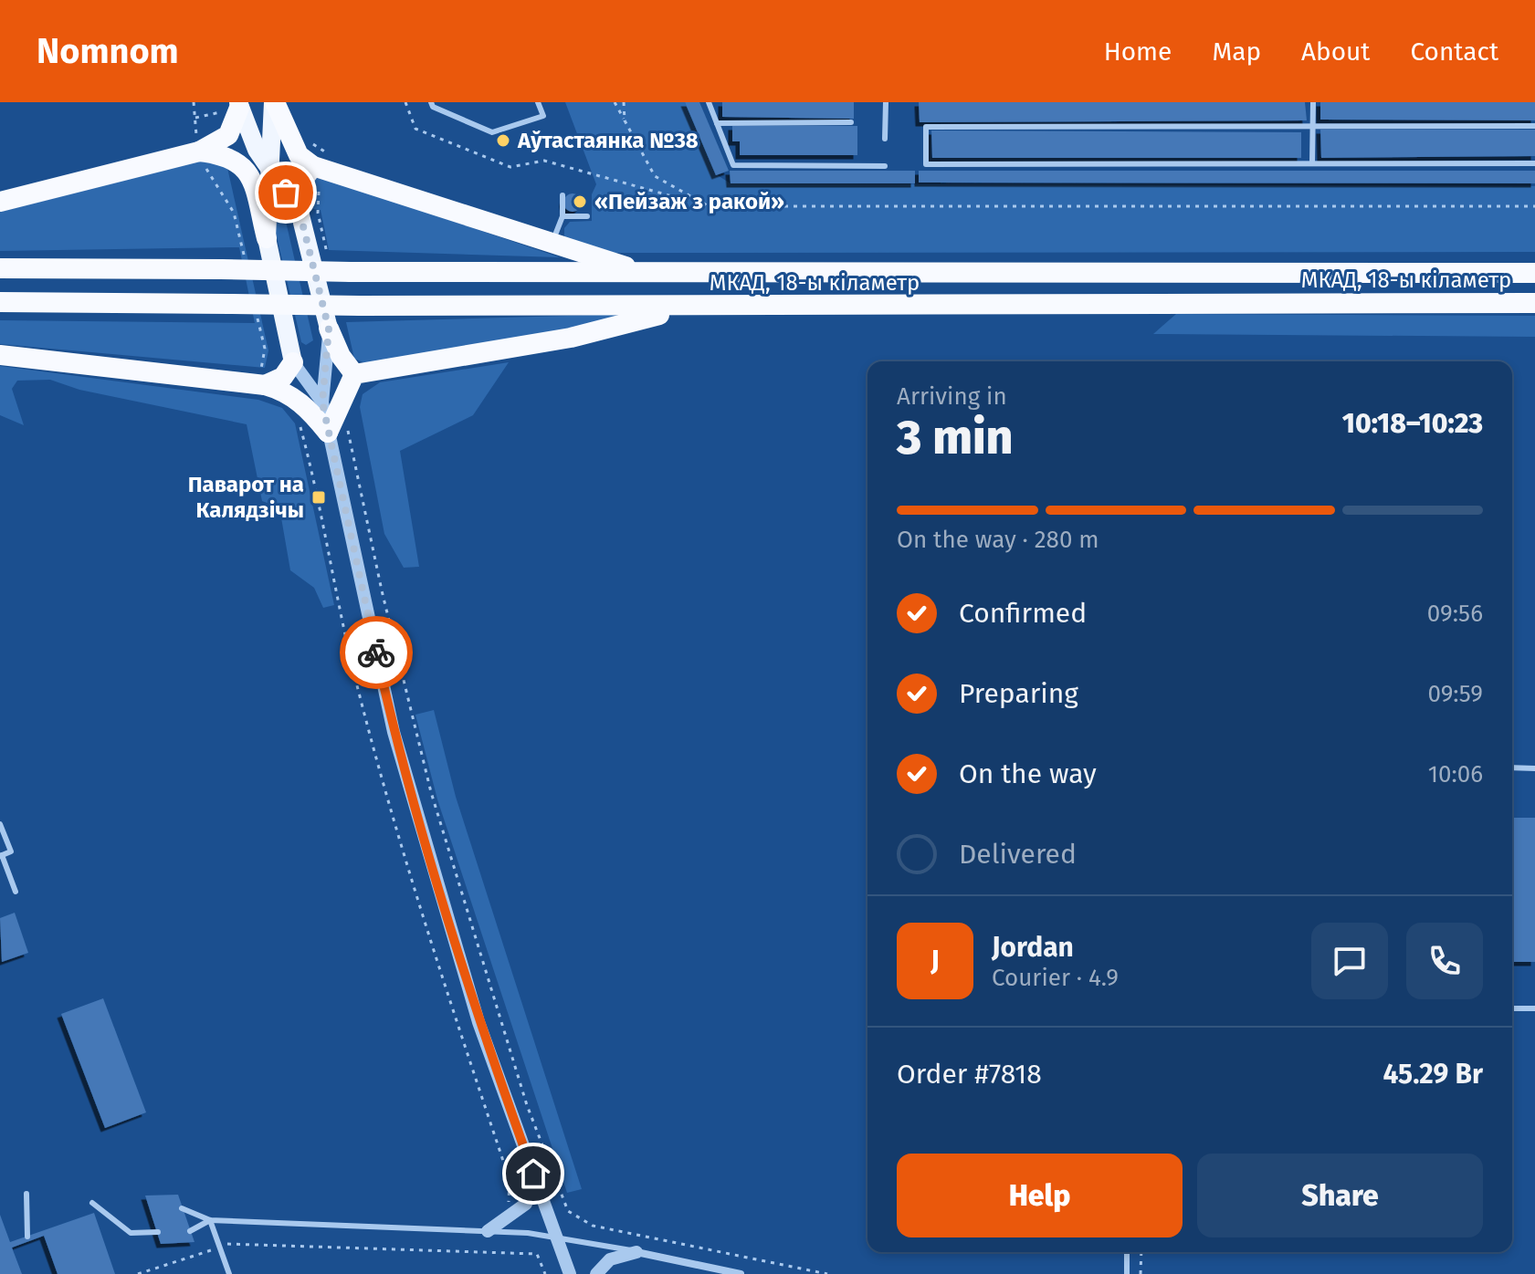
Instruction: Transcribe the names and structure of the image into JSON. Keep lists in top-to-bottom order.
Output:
{
  "streets": {
    "highway": ["МКАД, 18-ы кіламетр"]
  },
  "places": {
    "other": ["Аўтастаянка №38", "«Пейзаж з ракой»"],
    "transit": ["Паварот на Калядзічы"]
  },
  "page": {
    "header": "Nomnom",
    "nav": [
      "Home",
      "Map",
      "About",
      "Contact"
    ],
    "heading": ["3 min", "Arriving in", "10:18–10:23"],
    "panel": [
      "Jordan",
      "Courier · 4.9",
      "Order #7818",
      "45.29 Br"
    ],
    "bar": "On the way · 280 m",
    "list": [
      ["Confirmed", "09:56"],
      ["Preparing", "09:59"],
      ["On the way", "10:06"],
      "Delivered"
    ],
    "round": "J",
    "buttons": ["Help", "Share"]
  }
}
